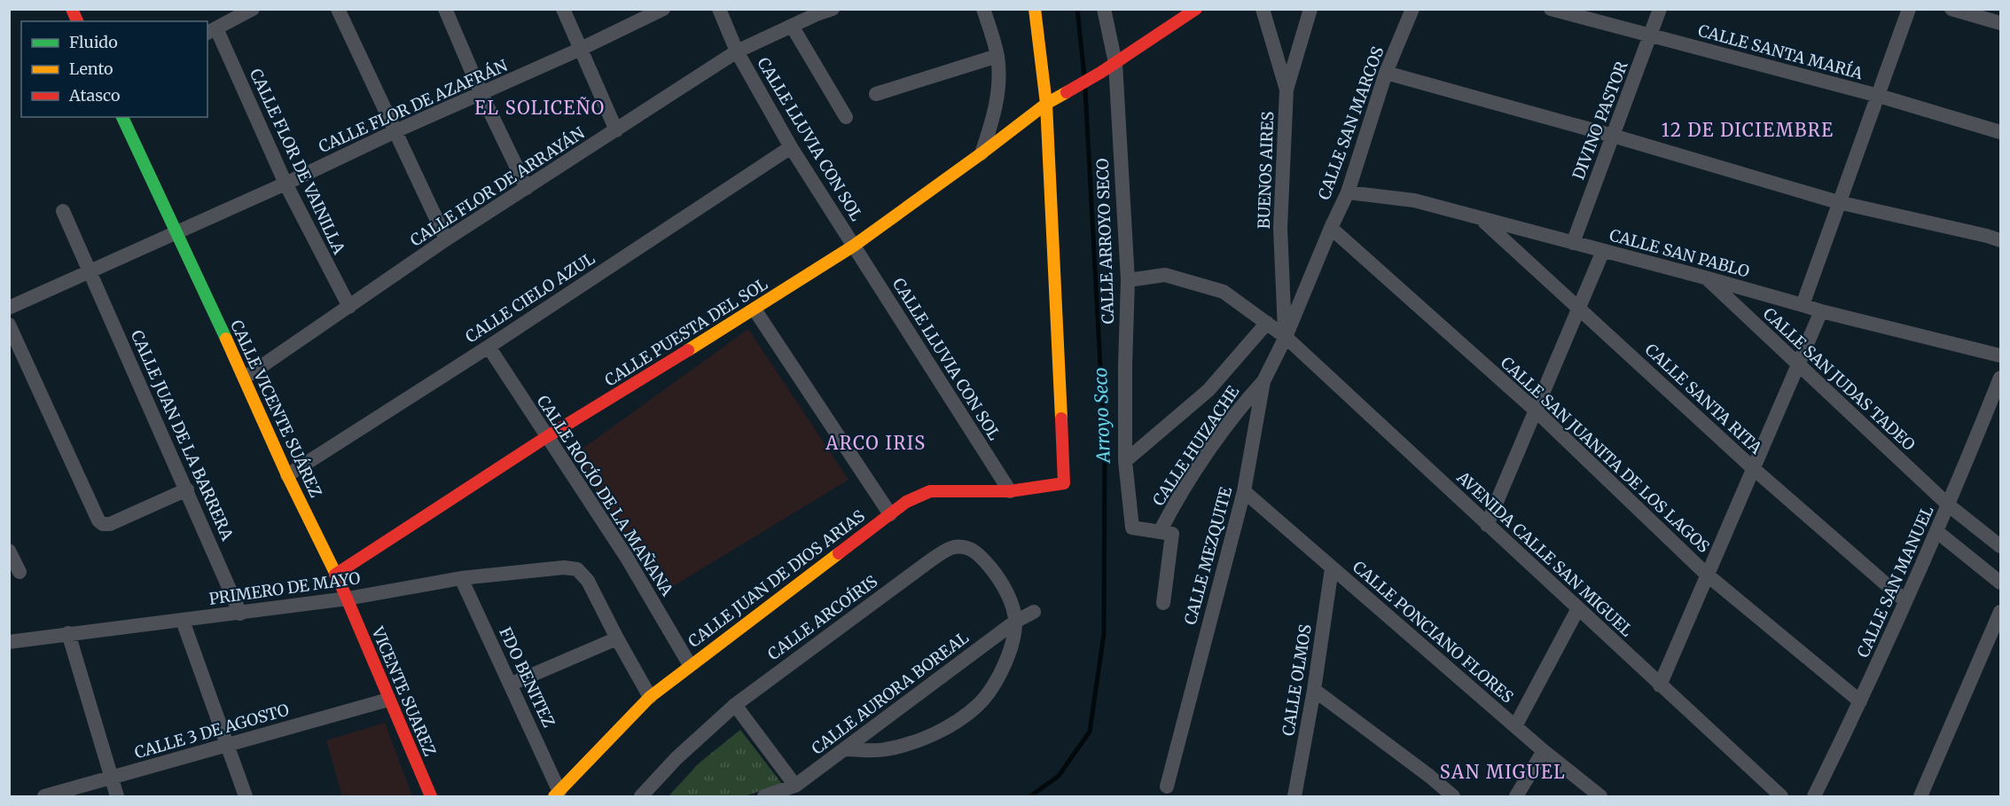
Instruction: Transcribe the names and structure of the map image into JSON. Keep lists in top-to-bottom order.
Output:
{
  "streets": {
    "street": [
      "CALLE SANTA MARÍA",
      "CALLE FLOR DE AZAFRÁN",
      "DIVINO PASTOR",
      "CALLE SAN MARCOS",
      "CALLE LLUVIA CON SOL",
      "CALLE FLOR DE VAINILLA",
      "BUENOS AIRES",
      "CALLE FLOR DE ARRAYÁN",
      "CALLE ARROYO SECO",
      "CALLE SAN PABLO",
      "CALLE CIELO AZUL",
      "CALLE PUESTA DEL SOL",
      "CALLE SAN JUDAS TADEO",
      "CALLE SANTA RITA",
      "CALLE VICENTE SUÁREZ",
      "CALLE JUAN DE LA BARRERA",
      "CALLE HUIZACHE",
      "CALLE SAN JUANITA DE LOS LAGOS",
      "CALLE ROCÍO DE LA MAÑANA",
      "AVENIDA CALLE SAN MIGUEL",
      "CALLE MEZQUITE",
      "CALLE JUAN DE DIOS ARIAS",
      "CALLE SAN MANUEL",
      "PRIMERO DE MAYO",
      "CALLE ARCOÍRIS",
      "CALLE PONCIANO FLORES",
      "FDO BENITEZ",
      "CALLE OLMOS",
      "VICENTE SUAREZ",
      "CALLE AURORA BOREAL",
      "CALLE 3 DE AGOSTO"
    ]
  },
  "crossings": [
    ["CALLE SANTA MARÍA", "DIVINO PASTOR"],
    ["CALLE FLOR DE AZAFRÁN", "CALLE FLOR DE VAINILLA"],
    ["CALLE FLOR DE AZAFRÁN", "CALLE VICENTE SUÁREZ"],
    ["CALLE FLOR DE AZAFRÁN", "CALLE JUAN DE LA BARRERA"],
    ["DIVINO PASTOR", "CALLE SAN PABLO"],
    ["CALLE SAN MARCOS", "BUENOS AIRES"],
    ["CALLE SAN MARCOS", "CALLE SAN PABLO"],
    ["CALLE SAN MARCOS", "CALLE SAN JUANITA DE LOS LAGOS"],
    ["CALLE SAN MARCOS", "AVENIDA CALLE SAN MIGUEL"],
    ["CALLE SAN MARCOS", "CALLE MEZQUITE"],
    ["CALLE LLUVIA CON SOL", "CALLE FLOR DE ARRAYÁN"],
    ["CALLE LLUVIA CON SOL", "CALLE CIELO AZUL"],
    ["CALLE LLUVIA CON SOL", "CALLE PUESTA DEL SOL"],
    ["CALLE LLUVIA CON SOL", "CALLE JUAN DE DIOS ARIAS"],
    ["CALLE FLOR DE VAINILLA", "CALLE FLOR DE ARRAYÁN"],
    ["BUENOS AIRES", "AVENIDA CALLE SAN MIGUEL"],
    ["BUENOS AIRES", "CALLE MEZQUITE"],
    ["CALLE FLOR DE ARRAYÁN", "CALLE VICENTE SUÁREZ"],
    ["CALLE ARROYO SECO", "CALLE PUESTA DEL SOL"],
    ["CALLE ARROYO SECO", "CALLE HUIZACHE"],
    ["CALLE ARROYO SECO", "AVENIDA CALLE SAN MIGUEL"],
    ["CALLE SAN PABLO", "CALLE SAN JUDAS TADEO"],
    ["CALLE SAN PABLO", "CALLE SANTA RITA"],
    ["CALLE CIELO AZUL", "CALLE VICENTE SUÁREZ"],
    ["CALLE CIELO AZUL", "CALLE ROCÍO DE LA MAÑANA"],
    ["CALLE PUESTA DEL SOL", "CALLE VICENTE SUÁREZ"],
    ["CALLE PUESTA DEL SOL", "CALLE ROCÍO DE LA MAÑANA"],
    ["CALLE PUESTA DEL SOL", "CALLE JUAN DE DIOS ARIAS"],
    ["CALLE SAN JUDAS TADEO", "CALLE SAN MANUEL"],
    ["CALLE SANTA RITA", "CALLE SAN MANUEL"],
    ["CALLE VICENTE SUÁREZ", "PRIMERO DE MAYO"],
    ["CALLE VICENTE SUÁREZ", "VICENTE SUAREZ"],
    ["CALLE JUAN DE LA BARRERA", "PRIMERO DE MAYO"],
    ["CALLE HUIZACHE", "CALLE MEZQUITE"],
    ["CALLE SAN JUANITA DE LOS LAGOS", "CALLE SAN MANUEL"],
    ["CALLE ROCÍO DE LA MAÑANA", "CALLE JUAN DE DIOS ARIAS"],
    ["AVENIDA CALLE SAN MIGUEL", "CALLE MEZQUITE"],
    ["CALLE MEZQUITE", "CALLE PONCIANO FLORES"],
    ["CALLE JUAN DE DIOS ARIAS", "FDO BENITEZ"],
    ["PRIMERO DE MAYO", "FDO BENITEZ"],
    ["PRIMERO DE MAYO", "VICENTE SUAREZ"],
    ["CALLE ARCOÍRIS", "CALLE AURORA BOREAL"],
    ["CALLE PONCIANO FLORES", "CALLE OLMOS"],
    ["VICENTE SUAREZ", "CALLE 3 DE AGOSTO"]
  ],
  "districts": [
    "EL SOLICEÑO",
    "12 DE DICIEMBRE",
    "ARCO IRIS",
    "SAN MIGUEL"
  ],
  "water": ["Arroyo Seco"],
  "legend": ["Fluido", "Lento", "Atasco"]
}
